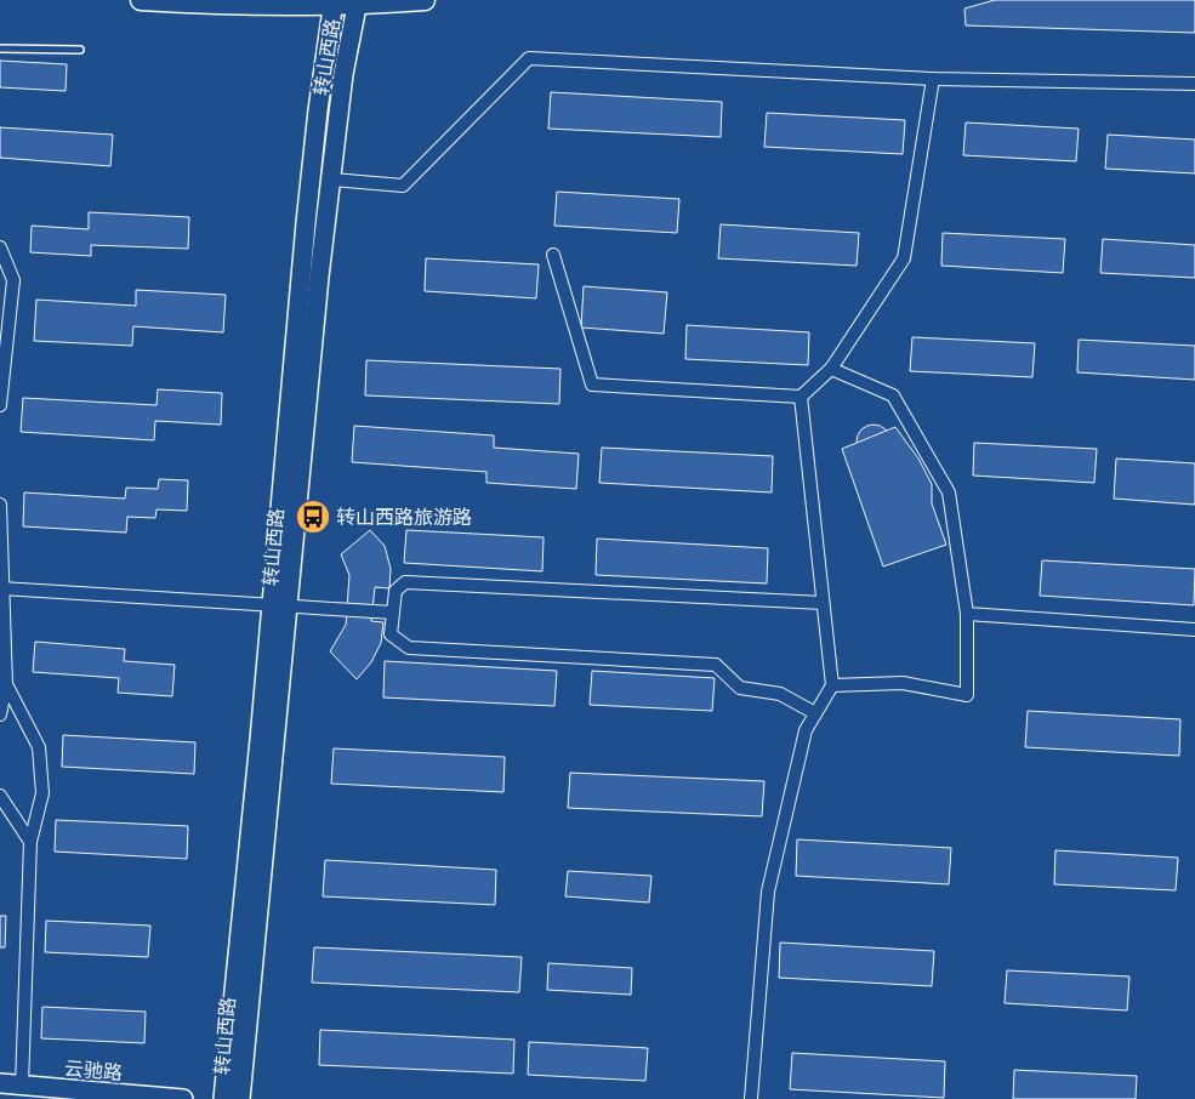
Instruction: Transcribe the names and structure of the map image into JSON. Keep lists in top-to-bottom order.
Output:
{
  "streets": {
    "main road": ["转山西路", "云驰路"]
  },
  "places": {
    "bus stop": ["转山西路旅游路"]
  }
}
